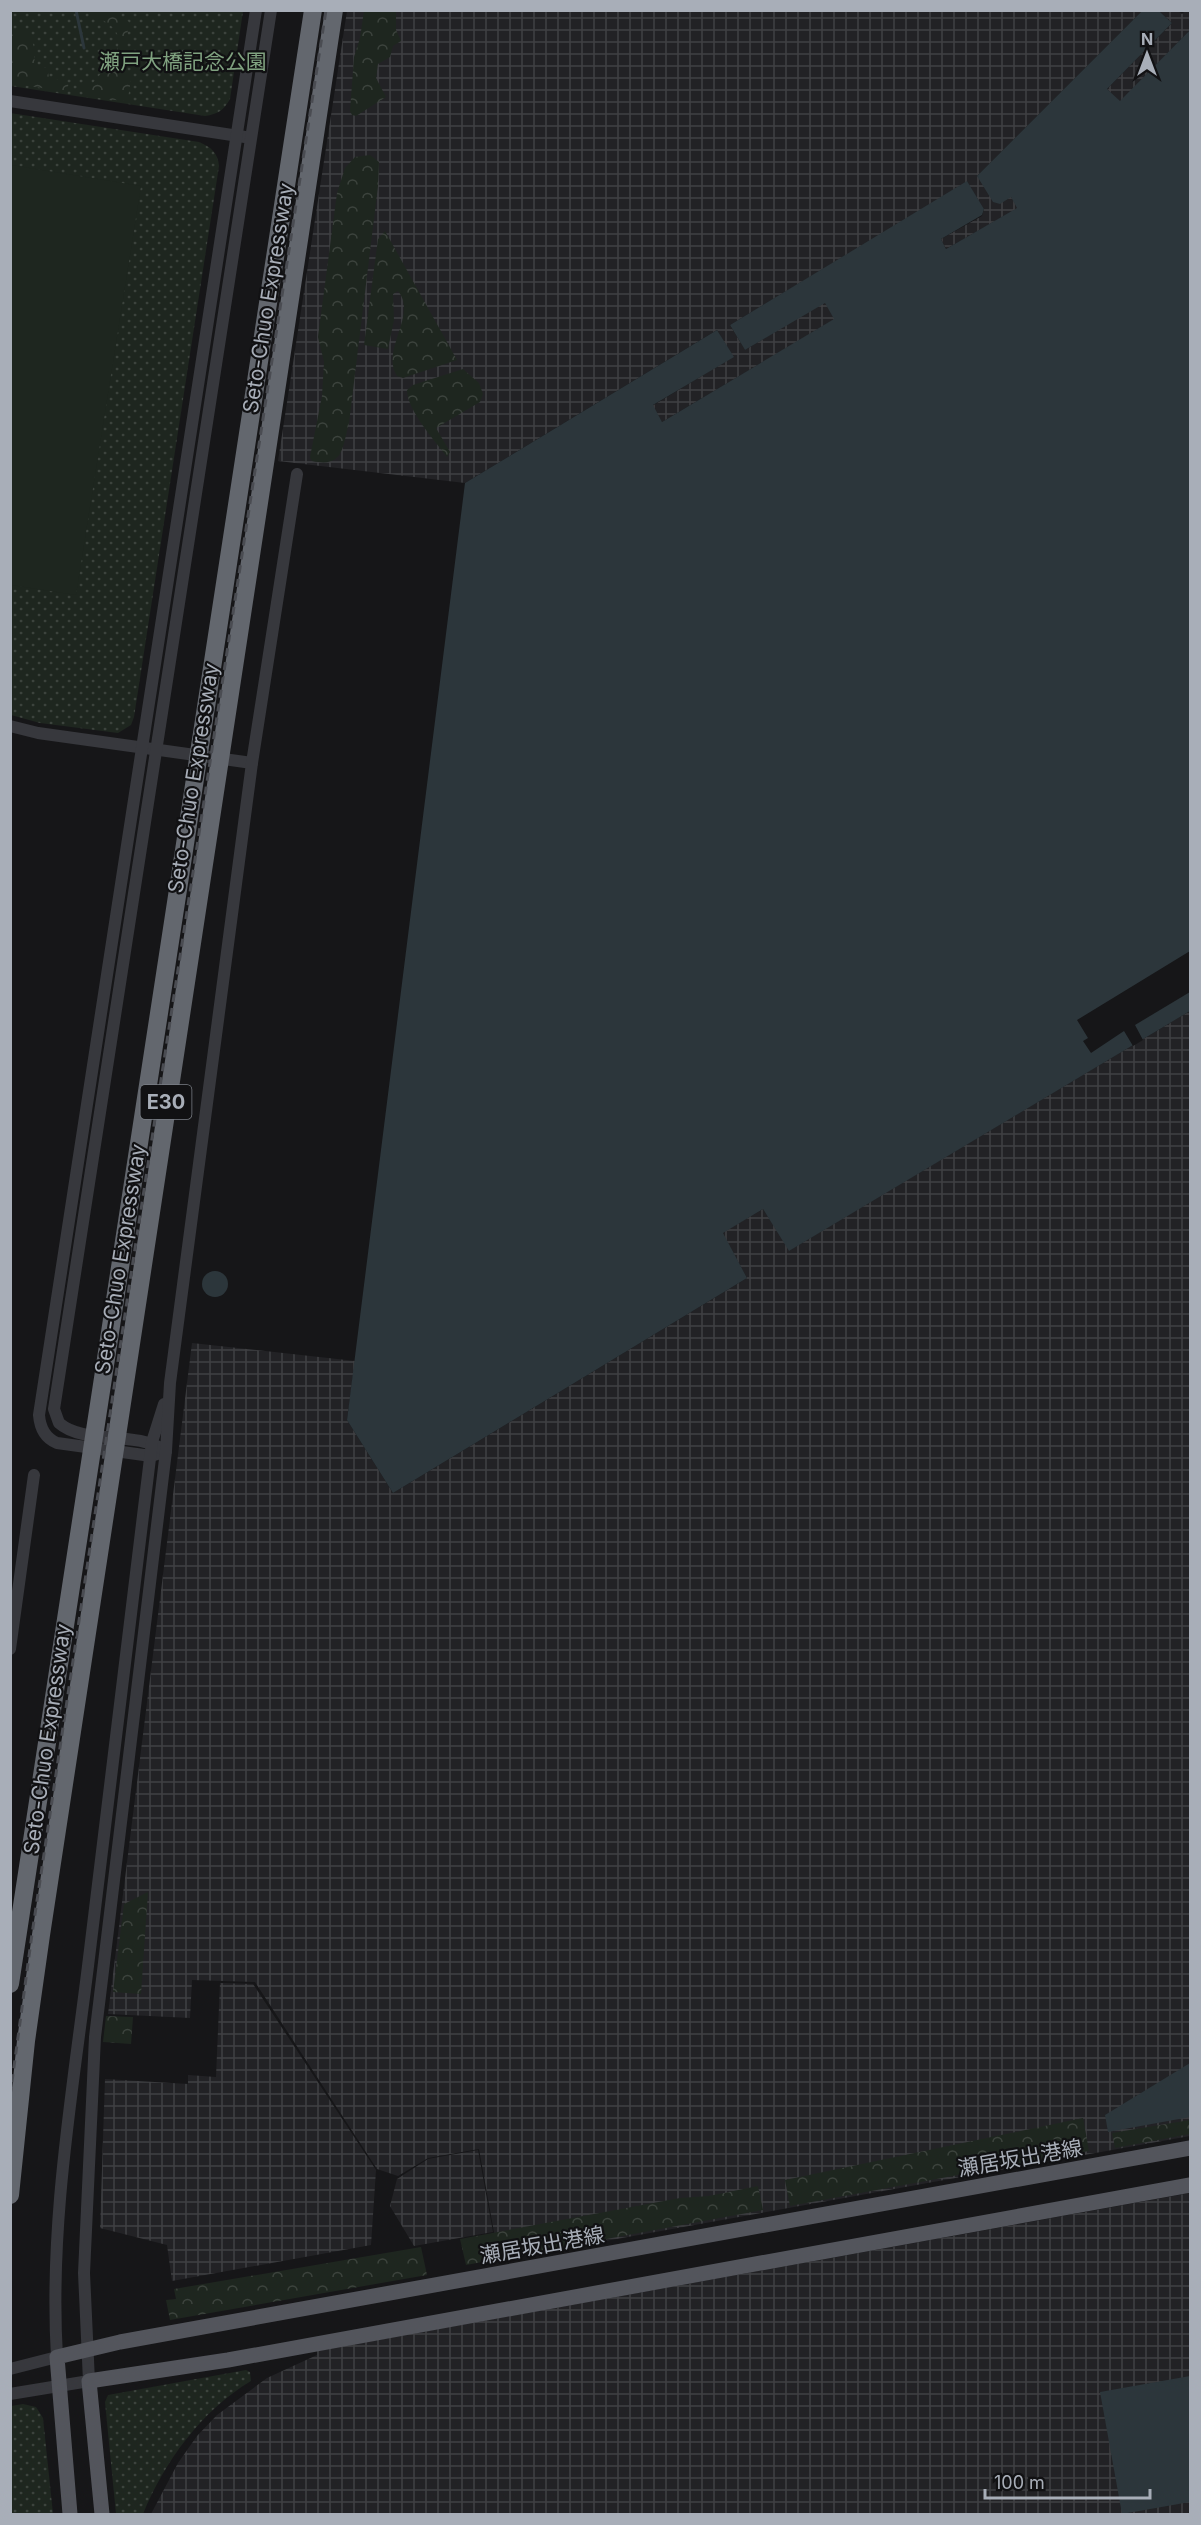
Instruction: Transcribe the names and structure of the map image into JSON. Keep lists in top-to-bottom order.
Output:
{
  "streets": {
    "highway": ["Seto-Chuo Expressway", "E30"],
    "main road": ["瀬居坂出港線"]
  },
  "parks": ["瀬戸大橋記念公園"],
  "scale_bar": "100 m",
  "north": "top"
}
